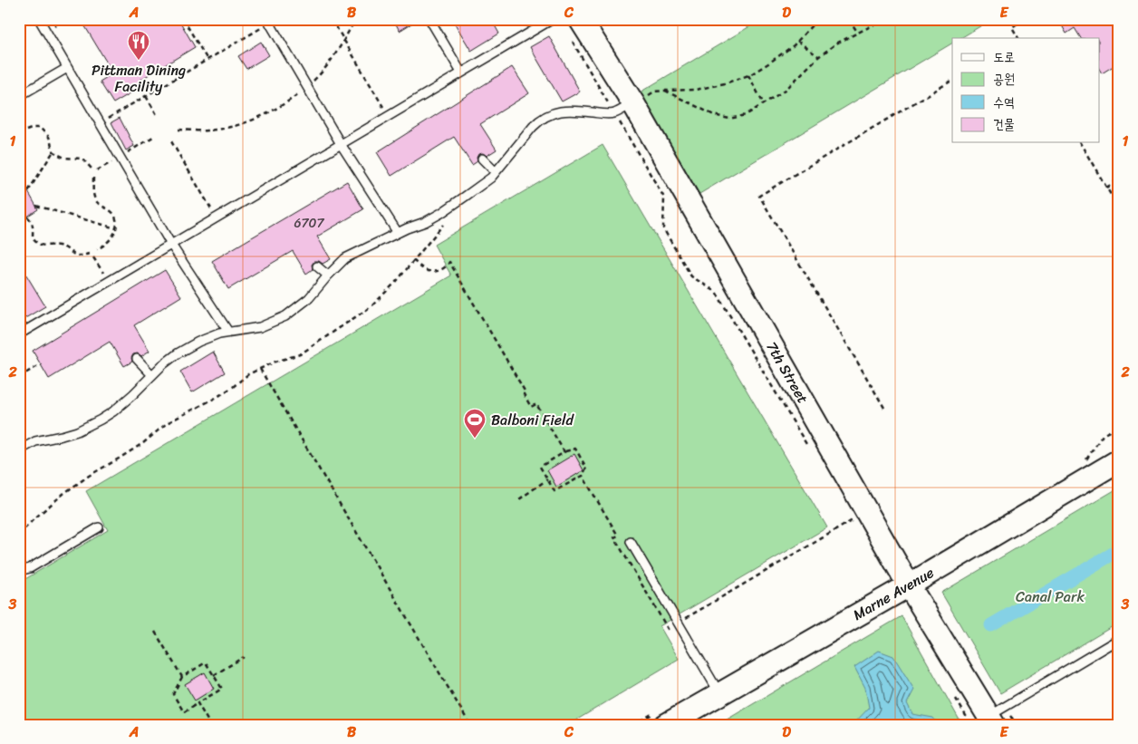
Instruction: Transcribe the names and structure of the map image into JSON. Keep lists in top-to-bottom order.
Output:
{
  "streets": {
    "street": ["7th Street", "Marne Avenue"]
  },
  "crossings": [
    ["7th Street", "Marne Avenue"]
  ],
  "parks": ["Canal Park"],
  "places": {
    "restaurant": ["Pittman Dining Facility"],
    "sports": ["Balboni Field"]
  },
  "house_numbers": ["6707"],
  "legend": [
    "도로",
    "공원",
    "수역",
    "건물"
  ],
  "grid": {
    "columns": [
      "A",
      "B",
      "C",
      "D",
      "E"
    ],
    "rows": ["1", "2", "3"]
  }
}
